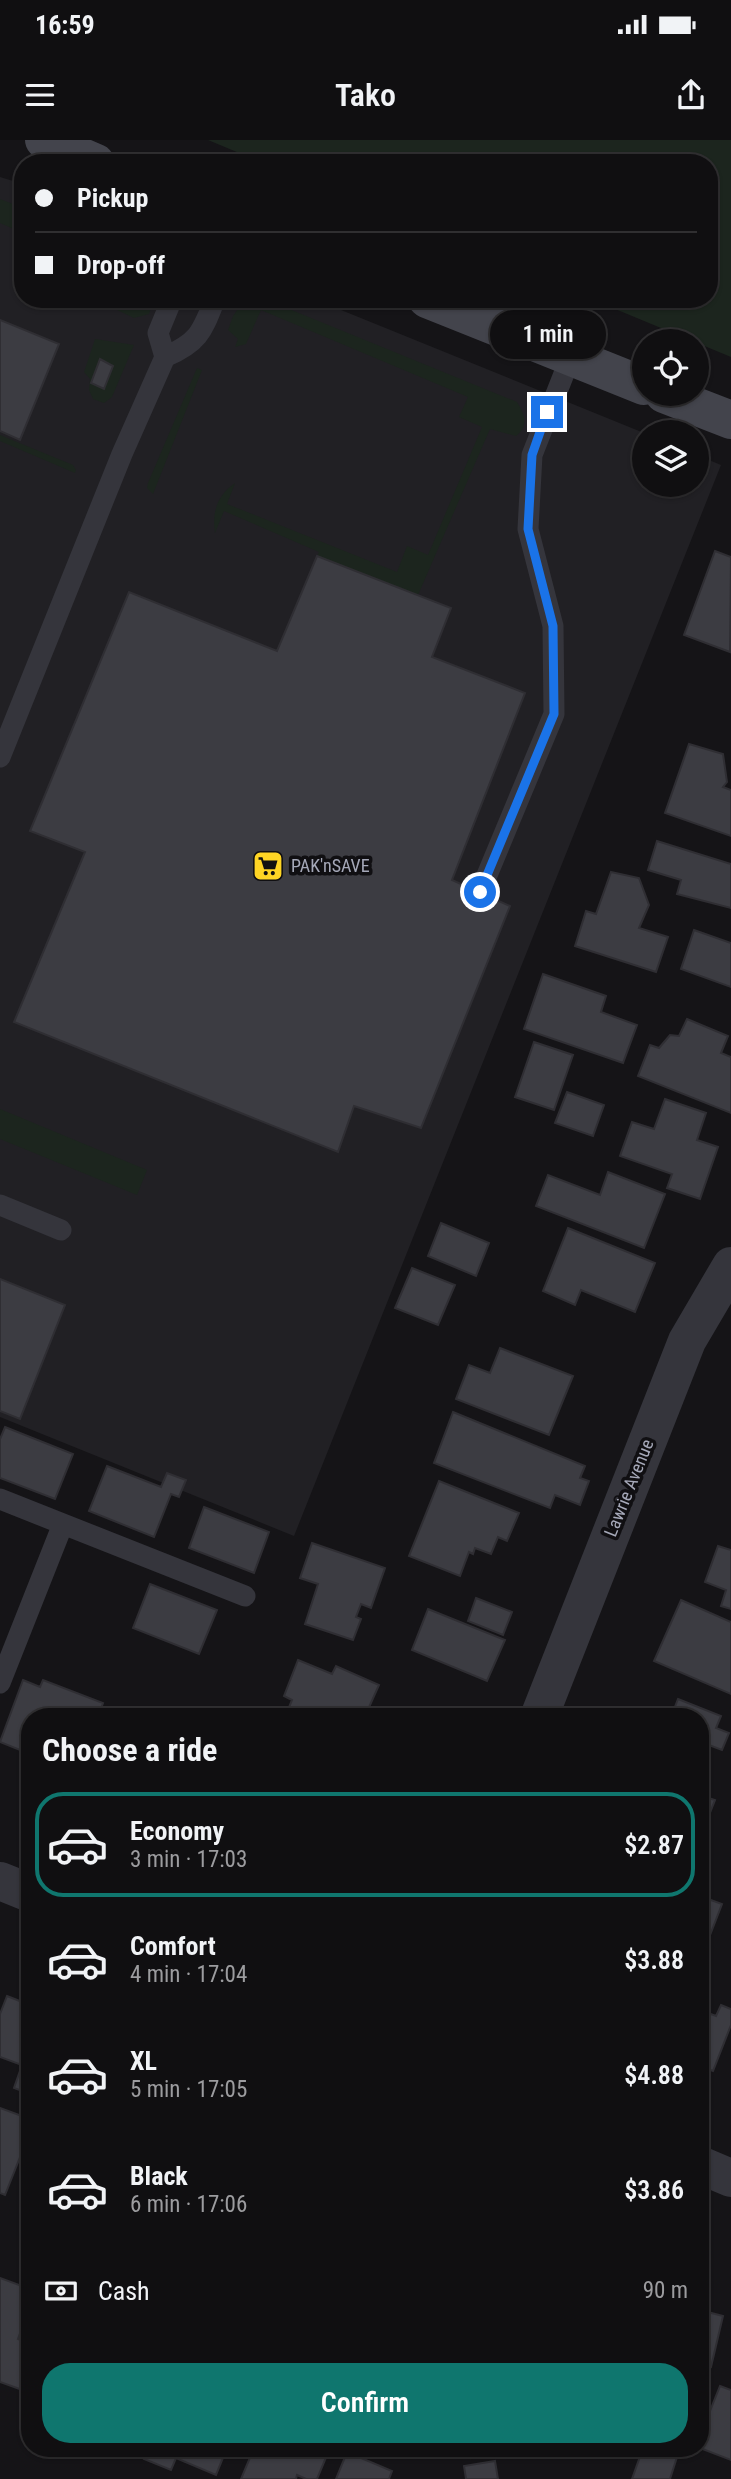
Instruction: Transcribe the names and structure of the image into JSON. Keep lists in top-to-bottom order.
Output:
{
  "streets": {
    "street": ["Lawrie Avenue"]
  },
  "places": {
    "supermarket": ["PAK'nSAVE"]
  },
  "page": {
    "status": "16:59",
    "header": "Tako",
    "banner": ["Pickup", "Drop-off"],
    "bubble": "1 min",
    "heading": "Choose a ride",
    "list": [
      {
        "name": "Economy",
        "note": "3 min · 17:03",
        "value": "$2.87"
      },
      {
        "name": "Comfort",
        "note": "4 min · 17:04",
        "value": "$3.88"
      },
      {
        "name": "XL",
        "note": "5 min · 17:05",
        "value": "$4.88"
      },
      {
        "name": "Black",
        "note": "6 min · 17:06",
        "value": "$3.86"
      }
    ],
    "pay": ["Cash", "90 m"],
    "buttons": "Confirm"
  }
}
